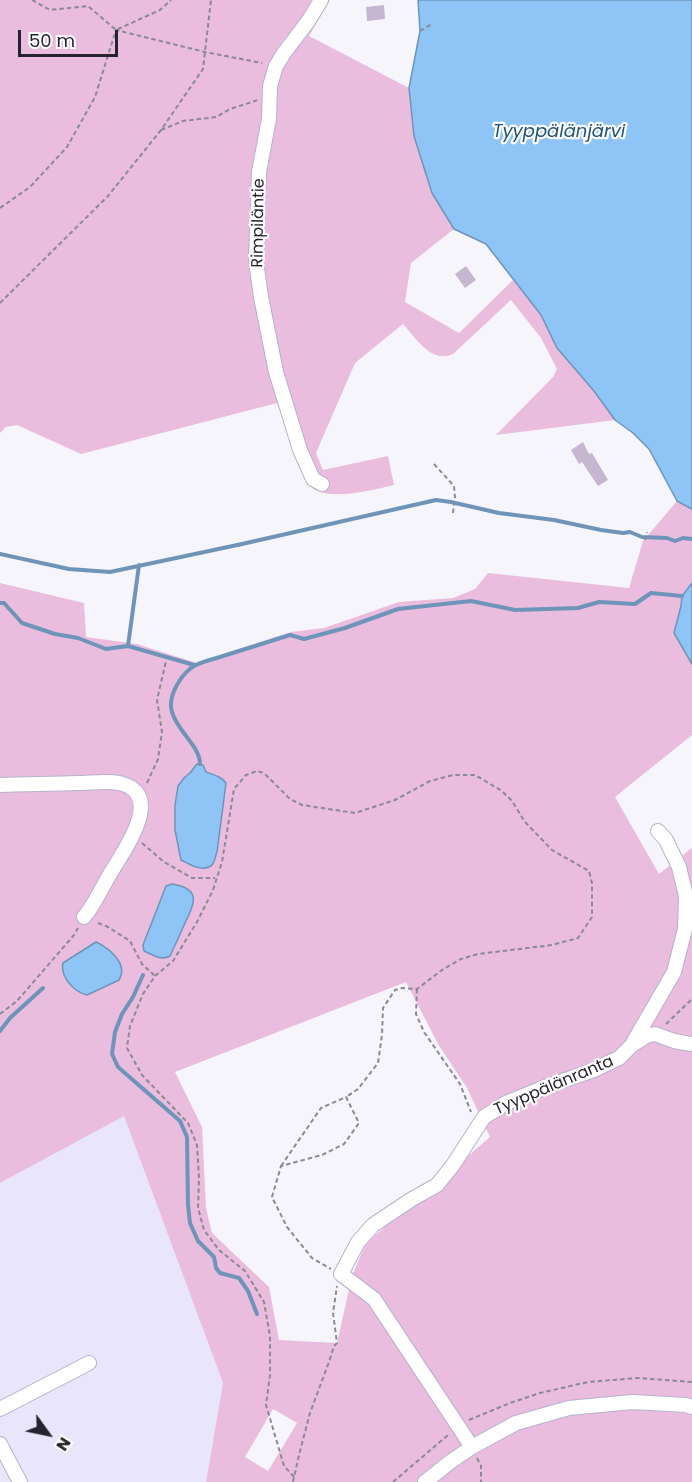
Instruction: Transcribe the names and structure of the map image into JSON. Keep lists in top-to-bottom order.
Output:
{
  "streets": {
    "street": ["Rimpiläntie", "Tyyppälänranta"]
  },
  "water": ["Tyyppälänjärvi"],
  "scale_bar": "50 m",
  "north": "bottom right"
}
